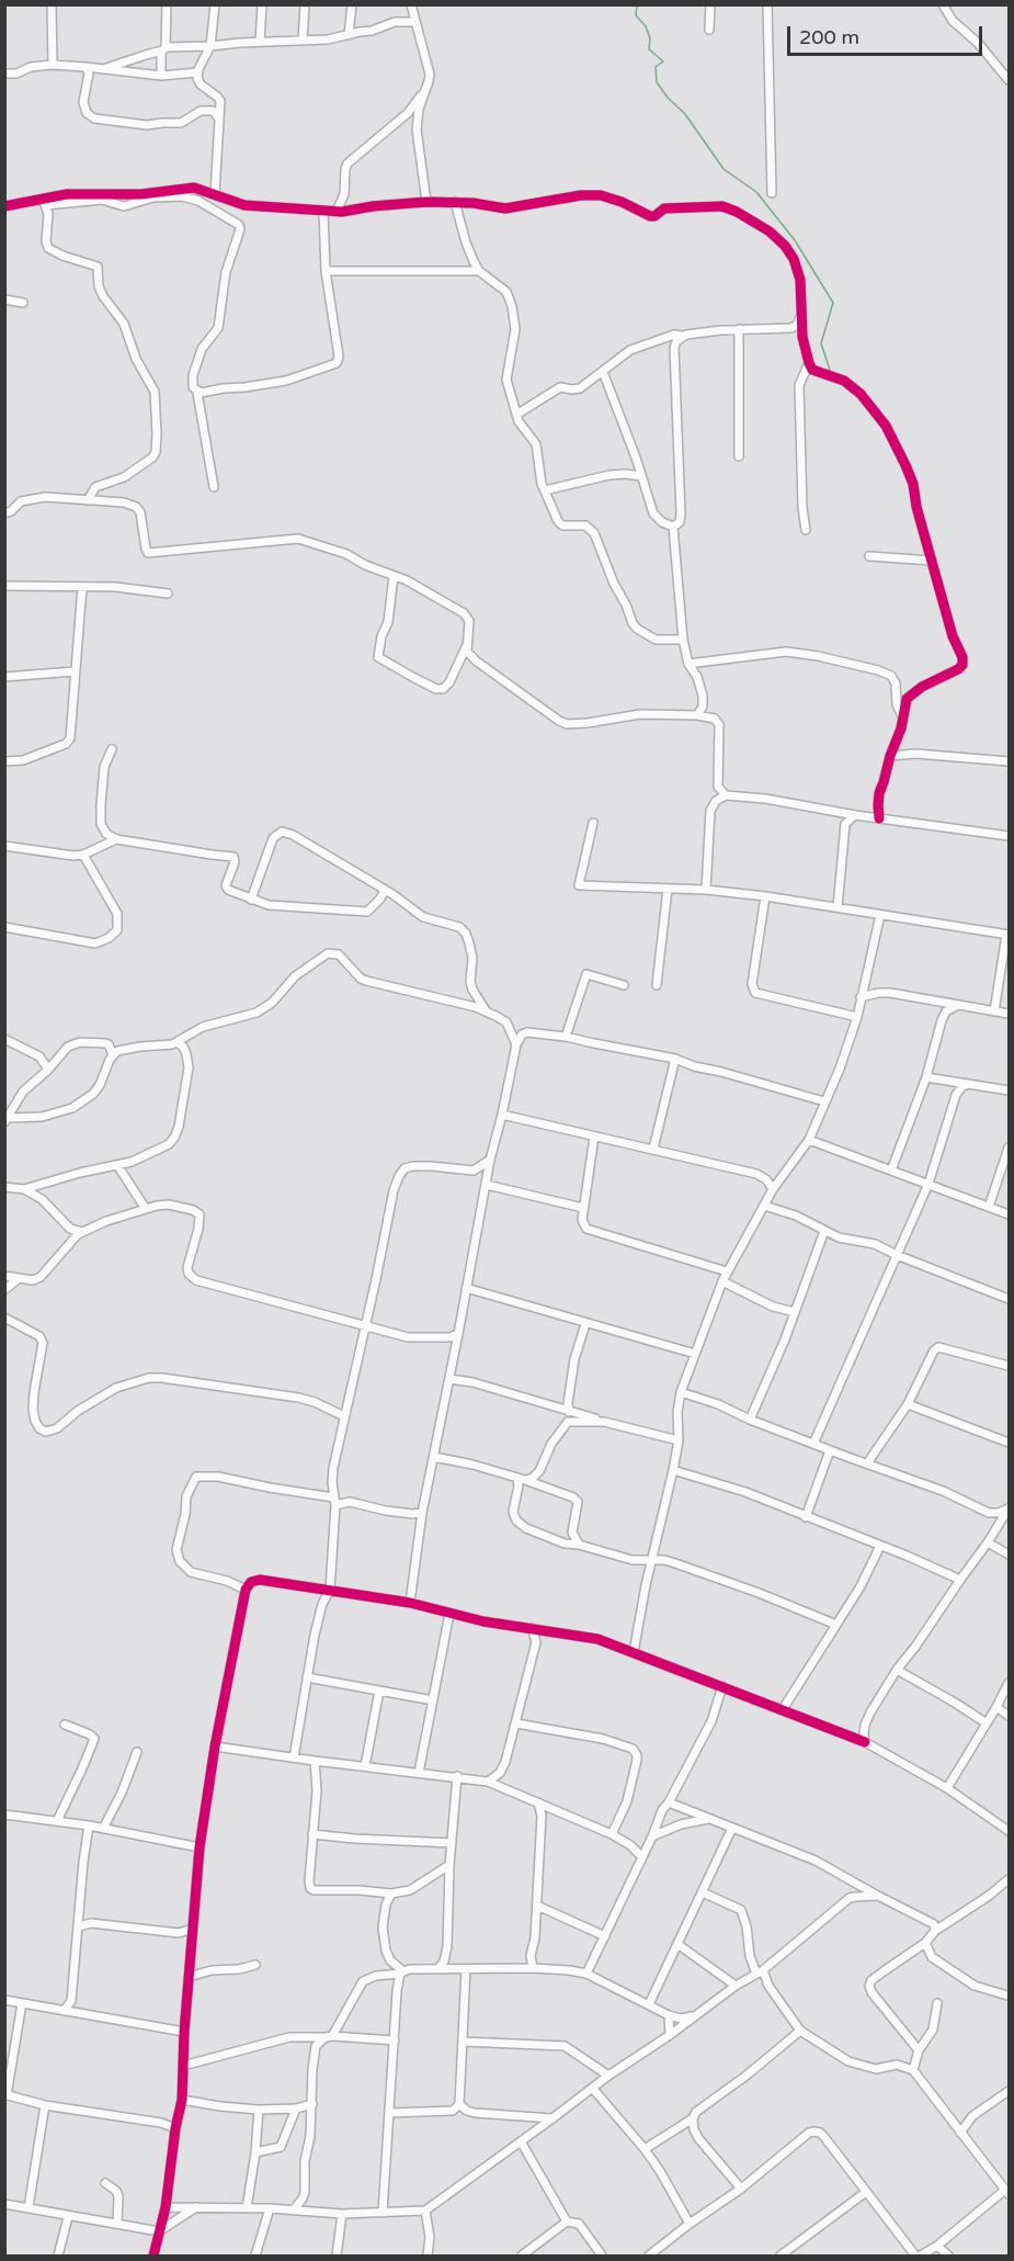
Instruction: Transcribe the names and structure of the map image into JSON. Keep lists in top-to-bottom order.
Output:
{
  "scale_bar": "200 m"
}
